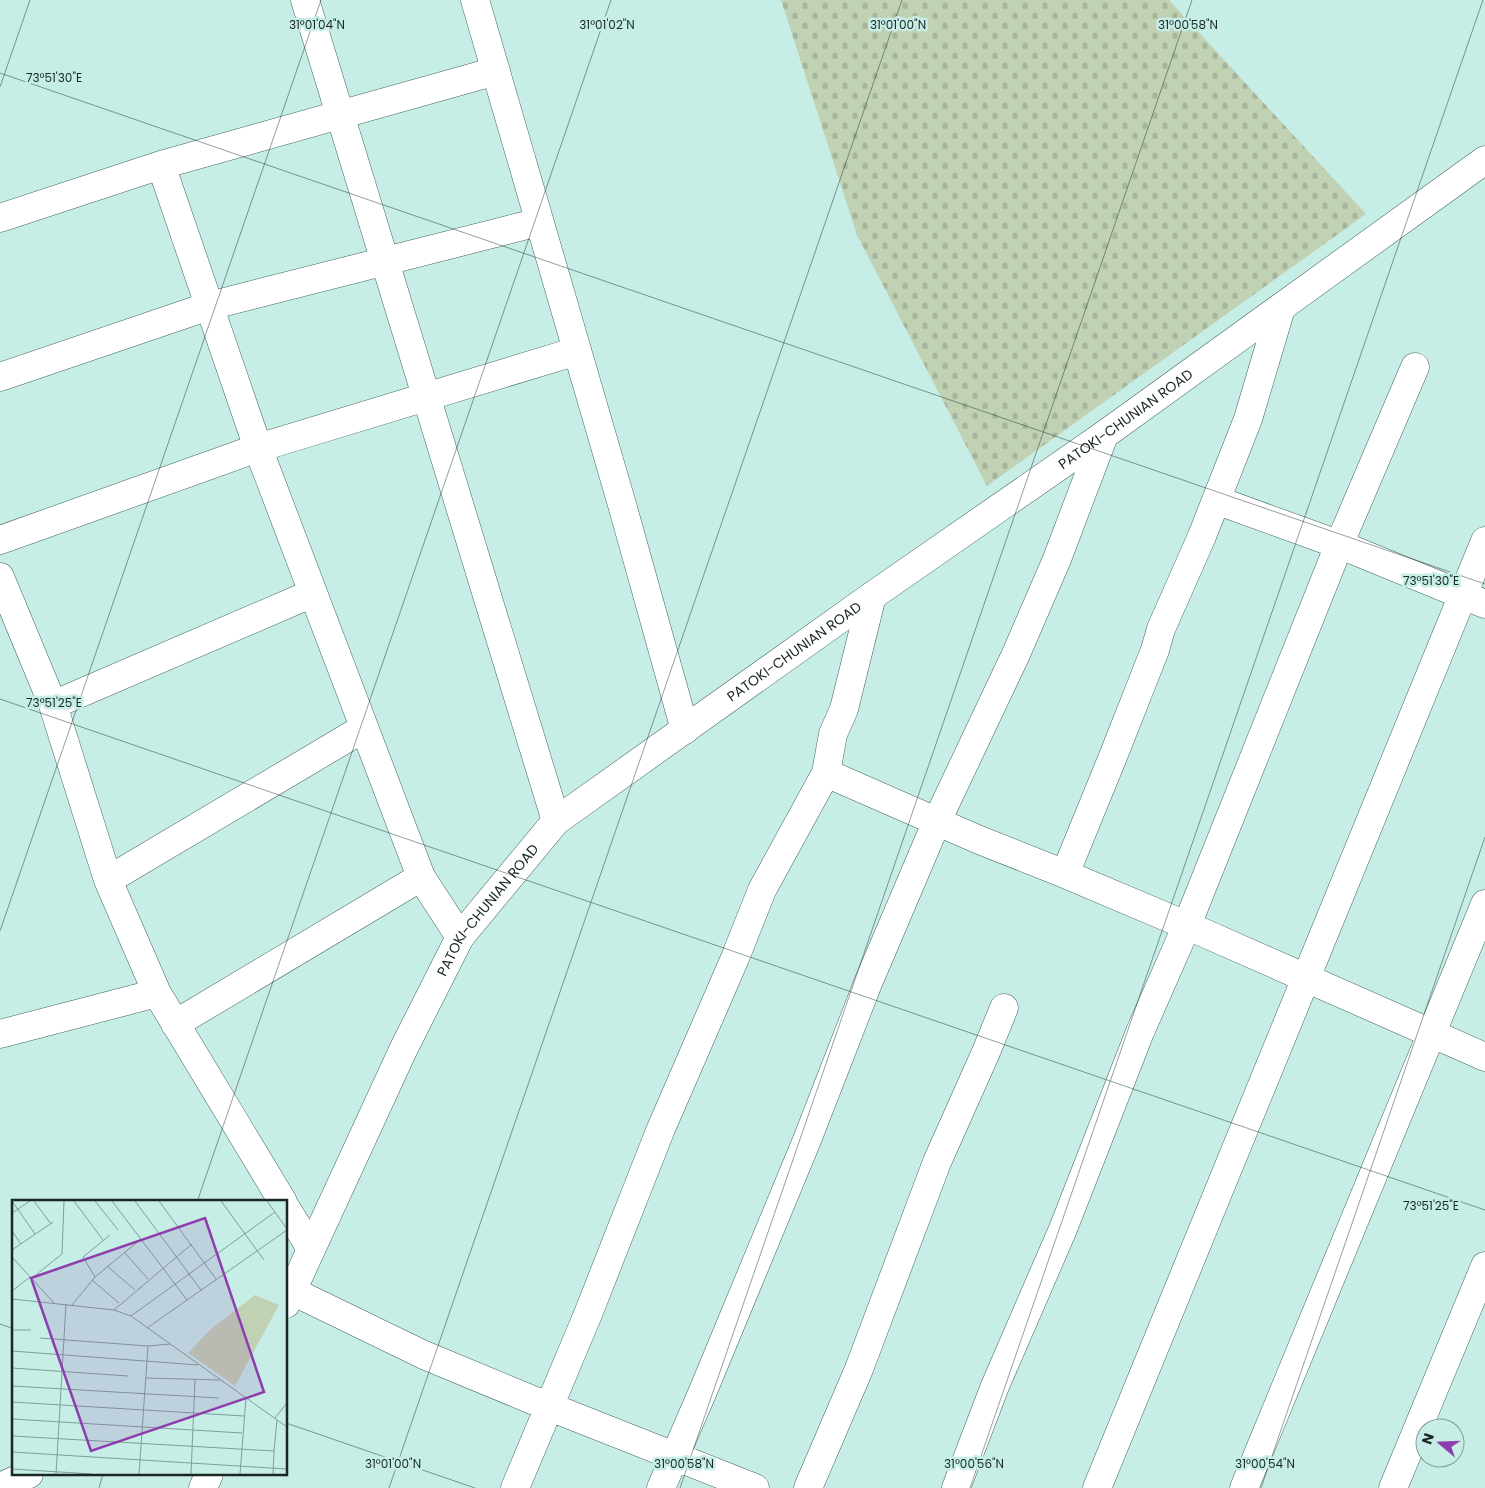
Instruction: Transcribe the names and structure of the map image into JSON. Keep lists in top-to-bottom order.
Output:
{
  "streets": {
    "street": ["PATOKI-CHUNIAN ROAD"]
  },
  "north": "left",
  "coordinates": [
    "31°01'04\"N",
    "31°01'02\"N",
    "31°01'00\"N",
    "31°00'58\"N",
    "73°51'30\"E",
    "73°51'25\"E",
    "31°00'56\"N",
    "31°00'54\"N"
  ]
}
